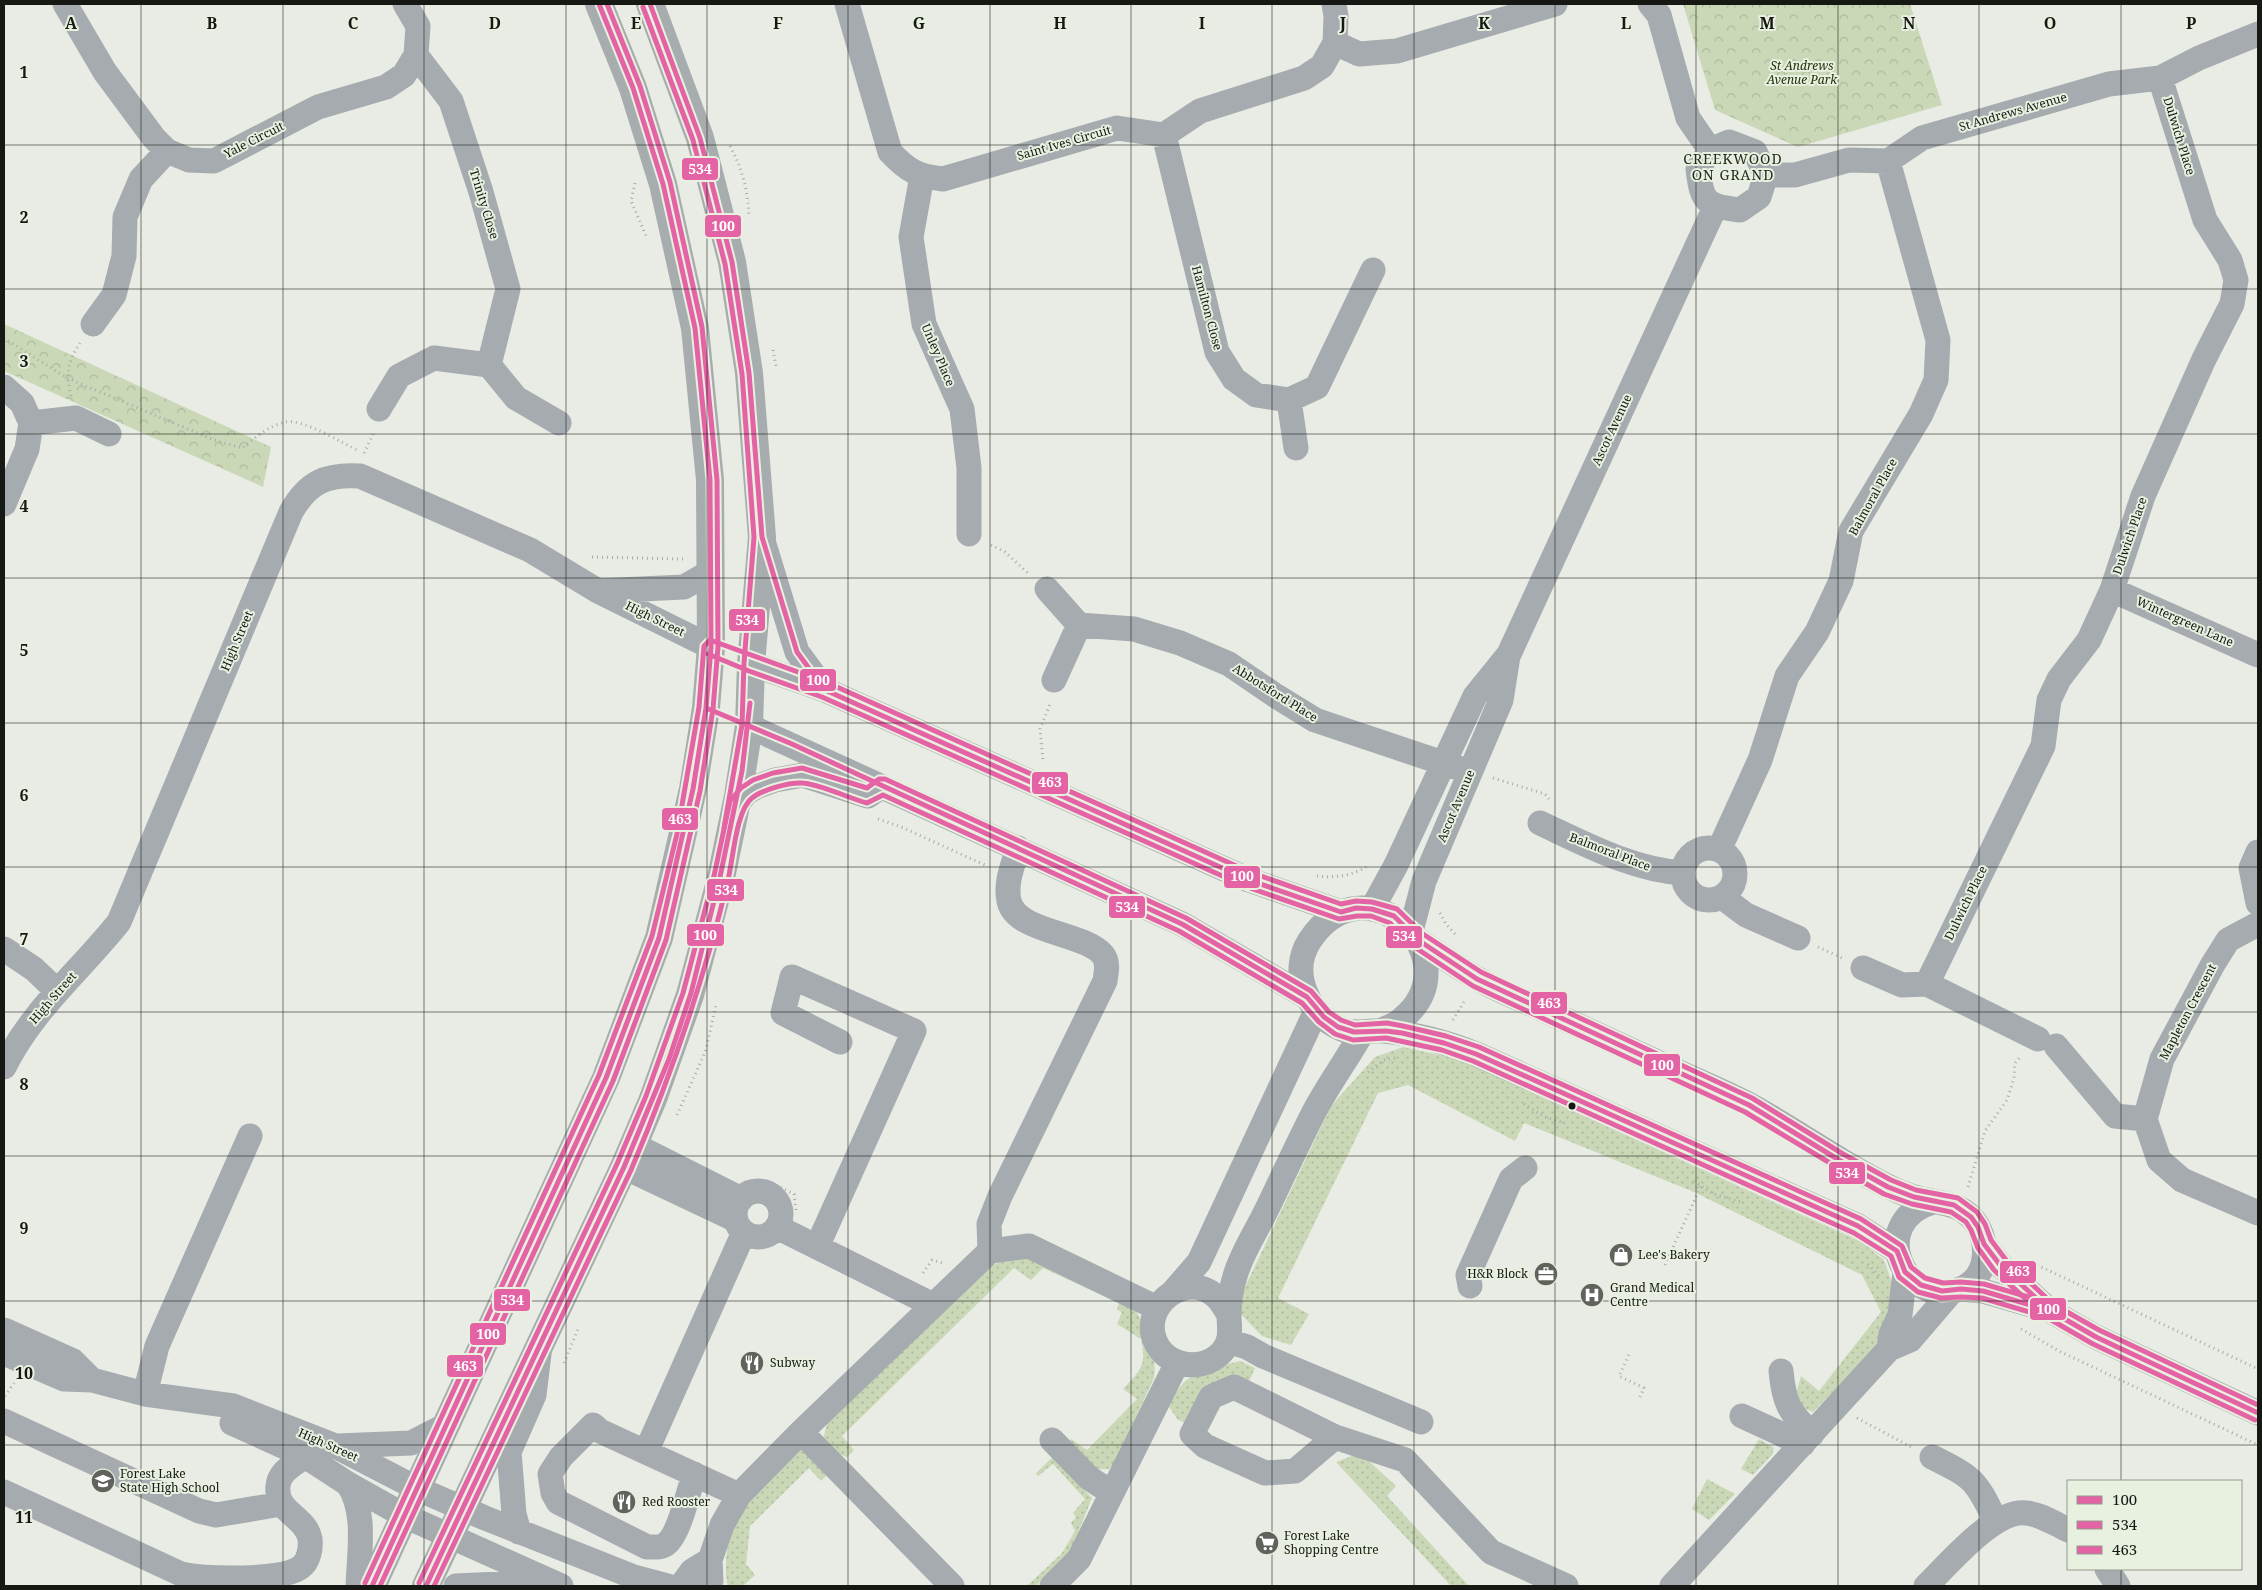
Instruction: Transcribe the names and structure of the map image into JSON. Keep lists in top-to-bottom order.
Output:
{
  "streets": {
    "street": [
      "St Andrews Avenue",
      "Dulwich Place",
      "Yale Circuit",
      "Saint Ives Circuit",
      "Trinity Close",
      "Hamilton Close",
      "Unley Place",
      "Ascot Avenue",
      "Balmoral Place",
      "High Street",
      "Wintergreen Lane",
      "Abbotsford Place",
      "Mapleton Crescent"
    ]
  },
  "crossings": [
    ["St Andrews Avenue", "Dulwich Place"],
    ["St Andrews Avenue", "Balmoral Place"],
    ["Dulwich Place", "Wintergreen Lane"],
    ["Yale Circuit", "Trinity Close"],
    ["Saint Ives Circuit", "Hamilton Close"],
    ["Saint Ives Circuit", "Unley Place"],
    ["Ascot Avenue", "Abbotsford Place"]
  ],
  "districts": ["CREEKWOOD ON GRAND"],
  "parks": ["St Andrews Avenue Park"],
  "places": {
    "shop": ["Lee's Bakery"],
    "office": ["H&R Block"],
    "hospital": ["Grand Medical Centre"],
    "restaurant": ["Subway", "Red Rooster"],
    "school or university": ["Forest Lake State High School"],
    "supermarket": ["Forest Lake Shopping Centre"]
  },
  "lines": ["transit line 100", "transit line 534", "transit line 463"],
  "legend": ["100", "534", "463"],
  "grid": {
    "columns": [
      "A",
      "B",
      "C",
      "D",
      "E",
      "F",
      "G",
      "H",
      "I",
      "J",
      "K",
      "L",
      "M",
      "N",
      "O",
      "P"
    ],
    "rows": [
      "1",
      "2",
      "3",
      "4",
      "5",
      "6",
      "7",
      "8",
      "9",
      "10",
      "11"
    ]
  }
}
